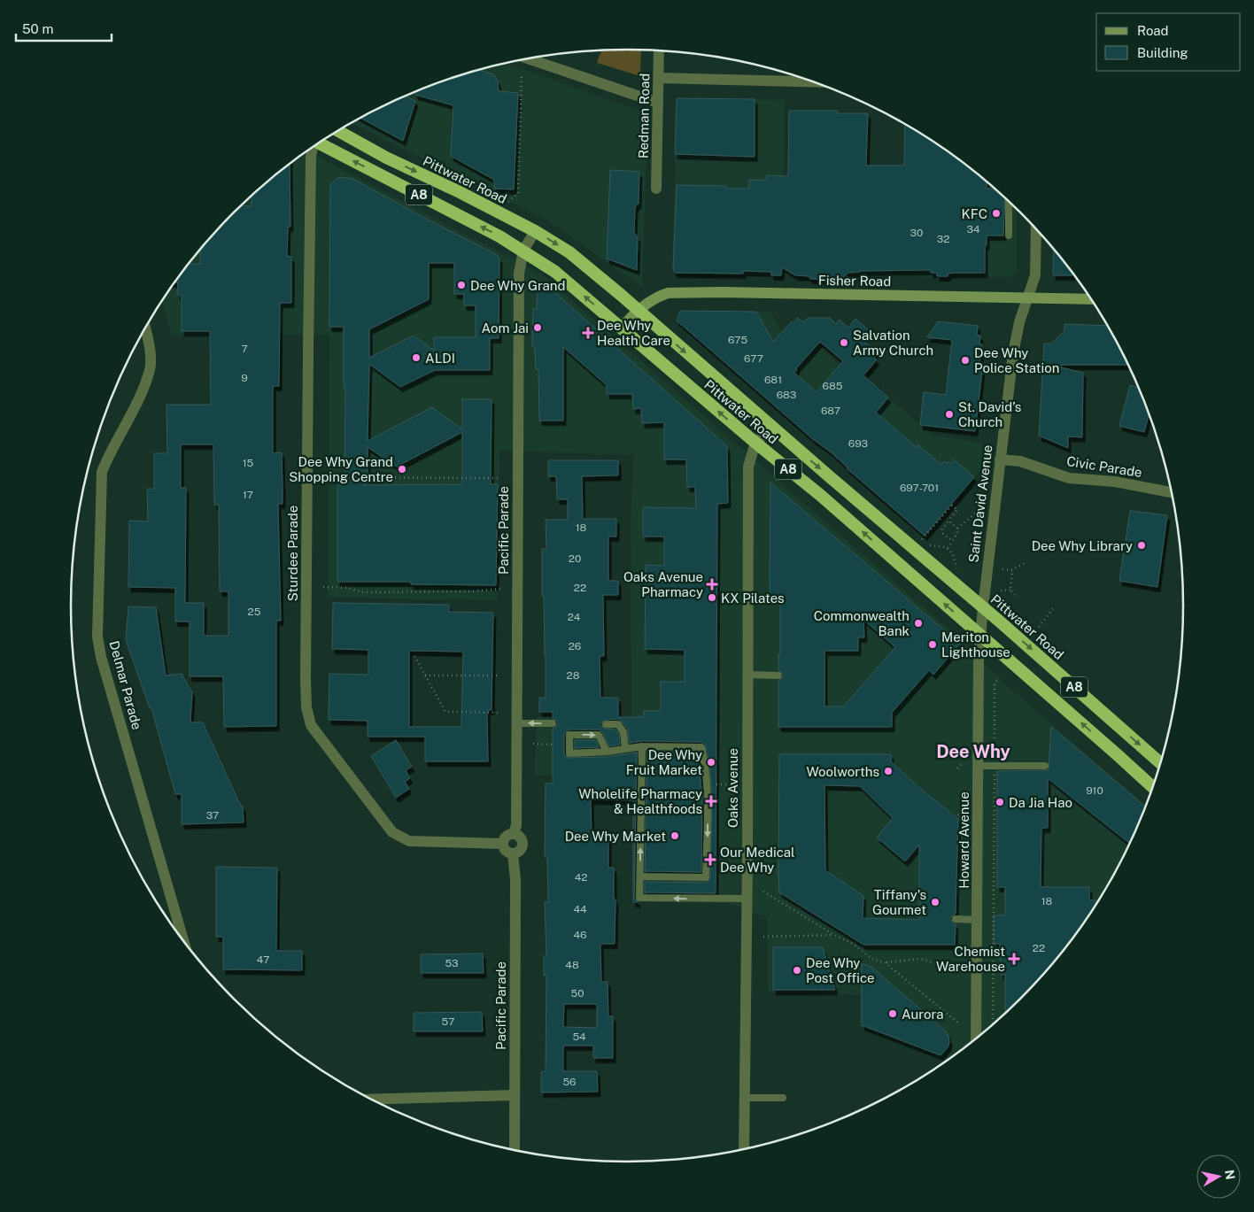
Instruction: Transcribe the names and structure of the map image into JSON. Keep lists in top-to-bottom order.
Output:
{
  "streets": {
    "highway": ["Pittwater Road", "A8"],
    "main road": ["Fisher Road"],
    "street": [
      "Redman Road",
      "Civic Parade",
      "Saint David Avenue",
      "Pacific Parade",
      "Sturdee Parade",
      "Delmar Parade",
      "Oaks Avenue",
      "Howard Avenue"
    ]
  },
  "crossings": [
    ["Pittwater Road", "Fisher Road"],
    ["Pittwater Road", "Saint David Avenue"],
    ["Pittwater Road", "Pacific Parade"],
    ["Pittwater Road", "Oaks Avenue"],
    ["Pittwater Road", "Howard Avenue"],
    ["Fisher Road", "Saint David Avenue"],
    ["Civic Parade", "Saint David Avenue"],
    ["Saint David Avenue", "Howard Avenue"],
    ["Pacific Parade", "Sturdee Parade"]
  ],
  "districts": ["Dee Why"],
  "places": {
    "other": [
      "KFC",
      "Dee Why Grand",
      "Aom Jai",
      "Salvation Army Church",
      "ALDI",
      "Dee Why Police Station",
      "St. David’s Church",
      "Dee Why Grand Shopping Centre",
      "Dee Why Library",
      "KX Pilates",
      "Commonwealth Bank",
      "Meriton Lighthouse",
      "Dee Why Fruit Market",
      "Woolworths",
      "Da Jia Hao",
      "Dee Why Market",
      "Tiffany's Gourmet",
      "Dee Why Post Office",
      "Aurora"
    ],
    "health": [
      "Dee Why Health Care",
      "Oaks Avenue Pharmacy",
      "Wholelife Pharmacy & Healthfoods",
      "Our Medical Dee Why",
      "Chemist Warehouse"
    ]
  },
  "house_numbers": [
    "34",
    "30",
    "32",
    "675",
    "7",
    "677",
    "9",
    "681",
    "685",
    "683",
    "687",
    "693",
    "15",
    "697-701",
    "17",
    "18",
    "20",
    "22",
    "25",
    "24",
    "26",
    "28",
    "910",
    "37",
    "42",
    "18",
    "44",
    "46",
    "22",
    "47",
    "53",
    "48",
    "50",
    "57",
    "54",
    "56"
  ],
  "legend": ["Road", "Building"],
  "scale_bar": "50 m",
  "north": "right"
}
